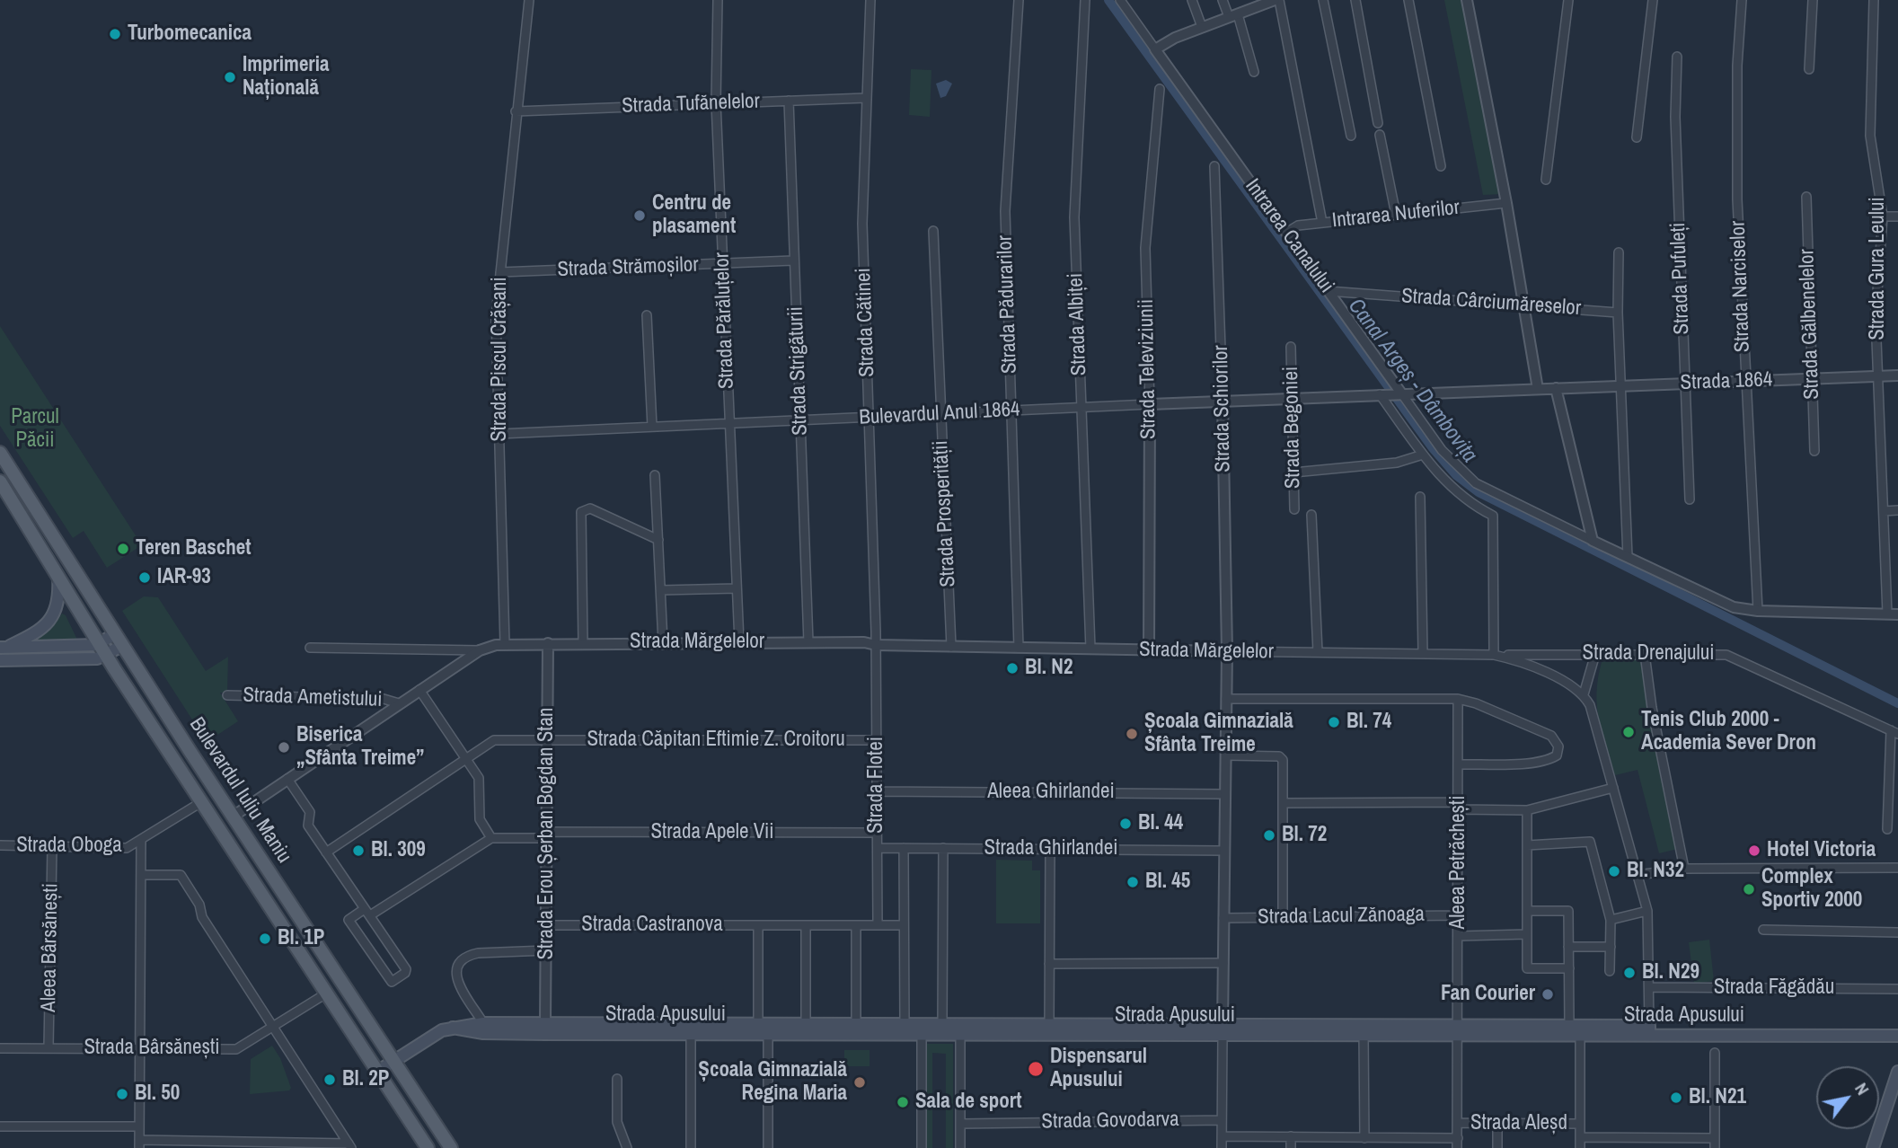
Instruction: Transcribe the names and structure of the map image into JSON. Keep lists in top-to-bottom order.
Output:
{
  "streets": {
    "main road": ["Bulevardul Iuliu Maniu", "Strada Apusului"],
    "street": [
      "Strada Tufănelelor",
      "Intrarea Nuferilor",
      "Intrarea Canalului",
      "Strada Strămoșilor",
      "Strada Gura Leului",
      "Strada Pufuleți",
      "Strada Narciselor",
      "Strada Cârciumăreselor",
      "Strada Pădurarilor",
      "Strada Părăluțelor",
      "Strada Cătinei",
      "Strada Albiței",
      "Strada Gălbenelelor",
      "Strada Piscul Crășani",
      "Strada Televiziunii",
      "Strada Strigăturii",
      "Strada 1864",
      "Strada Schiorilor",
      "Bulevardul Anul 1864",
      "Strada Begoniei",
      "Strada Prosperității",
      "Strada Mărgelelor",
      "Strada Drenajului",
      "Strada Ametistului",
      "Strada Căpitan Eftimie Z. Croitoru",
      "Strada Flotei",
      "Aleea Ghirlandei",
      "Strada Apele Vii",
      "Strada Erou Șerban Bogdan Stan",
      "Strada Oboga",
      "Strada Ghirlandei",
      "Aleea Petrăchești",
      "Strada Lacul Zănoaga",
      "Strada Castranova",
      "Aleea Bârsănești",
      "Strada Făgădău",
      "Strada Bârsănești",
      "Strada Govodarva",
      "Strada Aleșd"
    ]
  },
  "crossings": [
    ["Strada Tufănelelor", "Strada Părăluțelor"],
    ["Strada Tufănelelor", "Strada Cătinei"],
    ["Strada Tufănelelor", "Strada Piscul Crășani"],
    ["Strada Tufănelelor", "Strada Strigăturii"],
    ["Intrarea Nuferilor", "Intrarea Canalului"],
    ["Intrarea Canalului", "Strada Gura Leului"],
    ["Intrarea Canalului", "Strada Narciselor"],
    ["Intrarea Canalului", "Strada Cârciumăreselor"],
    ["Intrarea Canalului", "Strada 1864"],
    ["Strada Strămoșilor", "Strada Părăluțelor"],
    ["Strada Strămoșilor", "Strada Piscul Crășani"],
    ["Strada Strămoșilor", "Strada Strigăturii"],
    ["Strada Gura Leului", "Strada 1864"],
    ["Strada Pufuleți", "Strada 1864"],
    ["Strada Narciselor", "Strada 1864"],
    ["Strada Pădurarilor", "Bulevardul Anul 1864"],
    ["Strada Pădurarilor", "Strada Mărgelelor"],
    ["Strada Părăluțelor", "Bulevardul Anul 1864"],
    ["Strada Părăluțelor", "Strada Mărgelelor"],
    ["Strada Cătinei", "Bulevardul Anul 1864"],
    ["Strada Cătinei", "Strada Mărgelelor"],
    ["Strada Cătinei", "Strada Flotei"],
    ["Strada Albiței", "Bulevardul Anul 1864"],
    ["Strada Albiței", "Strada Mărgelelor"],
    ["Strada Gălbenelelor", "Strada 1864"],
    ["Strada Piscul Crășani", "Bulevardul Anul 1864"],
    ["Strada Piscul Crășani", "Strada Mărgelelor"],
    ["Strada Televiziunii", "Bulevardul Anul 1864"],
    ["Strada Televiziunii", "Strada Mărgelelor"],
    ["Strada Strigăturii", "Bulevardul Anul 1864"],
    ["Strada Strigăturii", "Strada Mărgelelor"],
    ["Strada 1864", "Bulevardul Anul 1864"],
    ["Strada Schiorilor", "Bulevardul Anul 1864"],
    ["Strada Schiorilor", "Strada Mărgelelor"],
    ["Bulevardul Anul 1864", "Strada Begoniei"],
    ["Bulevardul Anul 1864", "Strada Prosperității"],
    ["Strada Prosperității", "Strada Mărgelelor"],
    ["Strada Mărgelelor", "Strada Drenajului"],
    ["Strada Mărgelelor", "Strada Ametistului"],
    ["Strada Mărgelelor", "Strada Flotei"],
    ["Strada Mărgelelor", "Bulevardul Iuliu Maniu"],
    ["Strada Mărgelelor", "Strada Erou Șerban Bogdan Stan"],
    ["Strada Căpitan Eftimie Z. Croitoru", "Strada Flotei"],
    ["Strada Căpitan Eftimie Z. Croitoru", "Strada Erou Șerban Bogdan Stan"],
    ["Strada Flotei", "Aleea Ghirlandei"],
    ["Strada Flotei", "Strada Apele Vii"],
    ["Strada Flotei", "Strada Ghirlandei"],
    ["Strada Flotei", "Strada Castranova"],
    ["Bulevardul Iuliu Maniu", "Strada Oboga"],
    ["Bulevardul Iuliu Maniu", "Strada Apusului"],
    ["Bulevardul Iuliu Maniu", "Strada Bârsănești"],
    ["Strada Apele Vii", "Strada Erou Șerban Bogdan Stan"],
    ["Strada Erou Șerban Bogdan Stan", "Strada Castranova"],
    ["Strada Erou Șerban Bogdan Stan", "Strada Apusului"],
    ["Strada Oboga", "Aleea Bârsănești"],
    ["Aleea Petrăchești", "Strada Lacul Zănoaga"],
    ["Aleea Petrăchești", "Strada Apusului"],
    ["Aleea Petrăchești", "Strada Aleșd"],
    ["Aleea Bârsănești", "Strada Bârsănești"]
  ],
  "water": ["Canal Argeș - Dâmbovița"],
  "parks": ["Parcul Păcii"],
  "places": [
    "Turbomecanica",
    "Imprimeria Națională",
    "Centru de plasament",
    "Teren Baschet",
    "IAR-93",
    "Bl. N2",
    "Bl. 74",
    "Tenis Club 2000 - Academia Sever Dron",
    "Școala Gimnazială Sfânta Treime",
    "Biserica „Sfânta Treime”",
    "Bl. 44",
    "Bl. 72",
    "Bl. 309",
    "Hotel Victoria",
    "Bl. N32",
    "Bl. 45",
    "Complex Sportiv 2000",
    "Bl. 1P",
    "Bl. N29",
    "Fan Courier",
    "Dispensarul Apusului",
    "Bl. 2P",
    "Școala Gimnazială Regina Maria",
    "Bl. 50",
    "Bl. N21",
    "Sala de sport"
  ],
  "north": "top right"
}
